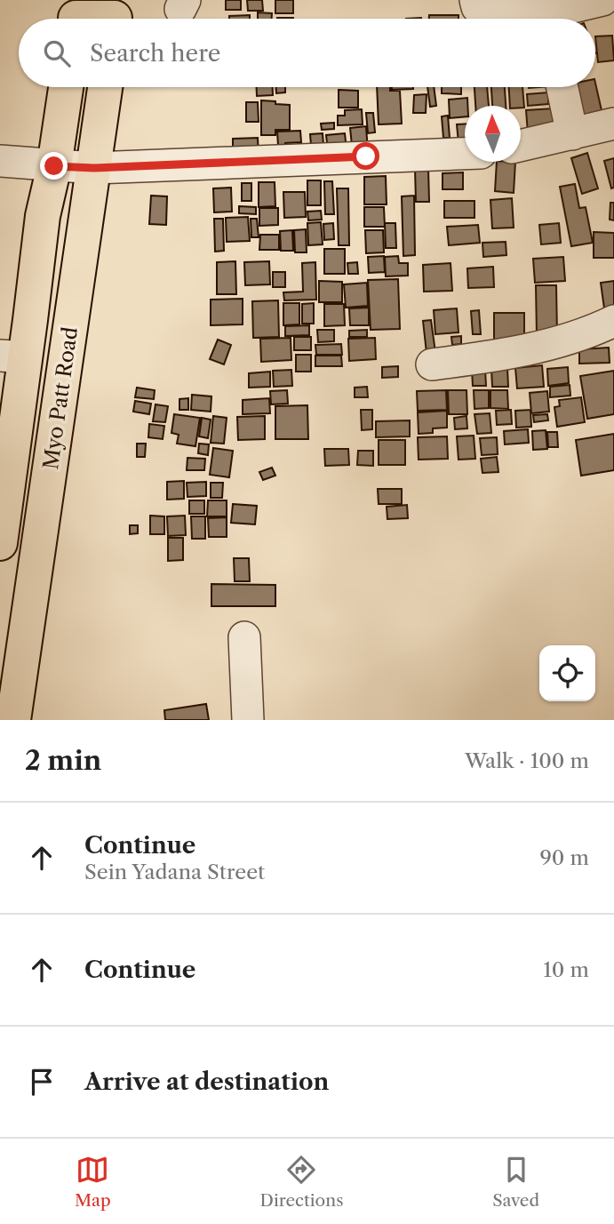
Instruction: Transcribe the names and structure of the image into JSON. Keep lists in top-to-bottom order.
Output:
{
  "streets": {
    "main road": ["Myo Patt Road"]
  },
  "north": "top",
  "page": {
    "search": "Search here",
    "heading": ["2 min", "Walk · 100 m"],
    "list": [
      ["Continue", "Sein Yadana Street", "90 m"],
      ["Continue", "10 m"],
      "Arrive at destination"
    ],
    "nav": ["Map", "Directions", "Saved"]
  }
}
